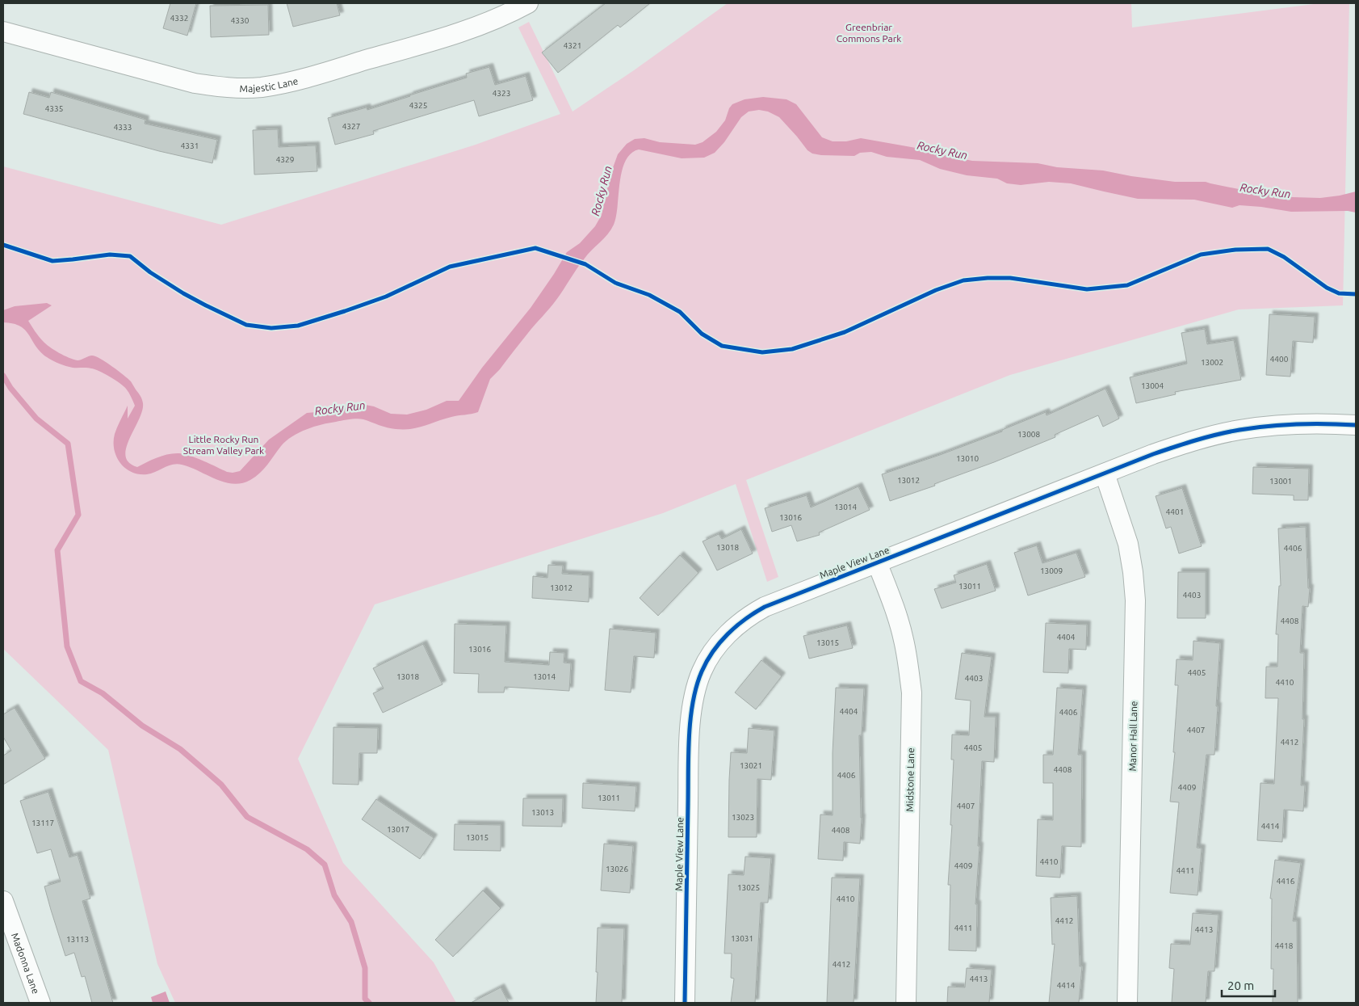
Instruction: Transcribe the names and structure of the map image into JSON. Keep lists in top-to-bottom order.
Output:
{
  "streets": {
    "street": [
      "Majestic Lane",
      "Maple View Lane",
      "Manor Hall Lane",
      "Midstone Lane",
      "Madonna Lane"
    ]
  },
  "crossings": [
    ["Maple View Lane", "Manor Hall Lane"],
    ["Maple View Lane", "Midstone Lane"]
  ],
  "water": ["Rocky Run"],
  "parks": ["Greenbriar Commons Park", "Little Rocky Run Stream Valley Park"],
  "house_numbers": [
    "4332",
    "4330",
    "4321",
    "4323",
    "4325",
    "4335",
    "4327",
    "4333",
    "4331",
    "4329",
    "4400",
    "13002",
    "13004",
    "13008",
    "13010",
    "13012",
    "13001",
    "13014",
    "4401",
    "13016",
    "13018",
    "4406",
    "13009",
    "13011",
    "13012",
    "4403",
    "4408",
    "4404",
    "13015",
    "13016",
    "4405",
    "13018",
    "13014",
    "4403",
    "4410",
    "4404",
    "4406",
    "4407",
    "4412",
    "4405",
    "13021",
    "4408",
    "4406",
    "4409",
    "13011",
    "4407",
    "13013",
    "13023",
    "13117",
    "4414",
    "13017",
    "4408",
    "13015",
    "4410",
    "4409",
    "13026",
    "4411",
    "4416",
    "13025",
    "4410",
    "4412",
    "4411",
    "4413",
    "13031",
    "13113",
    "4418",
    "4412",
    "4413",
    "4414"
  ],
  "scale_bar": "20 m"
}
